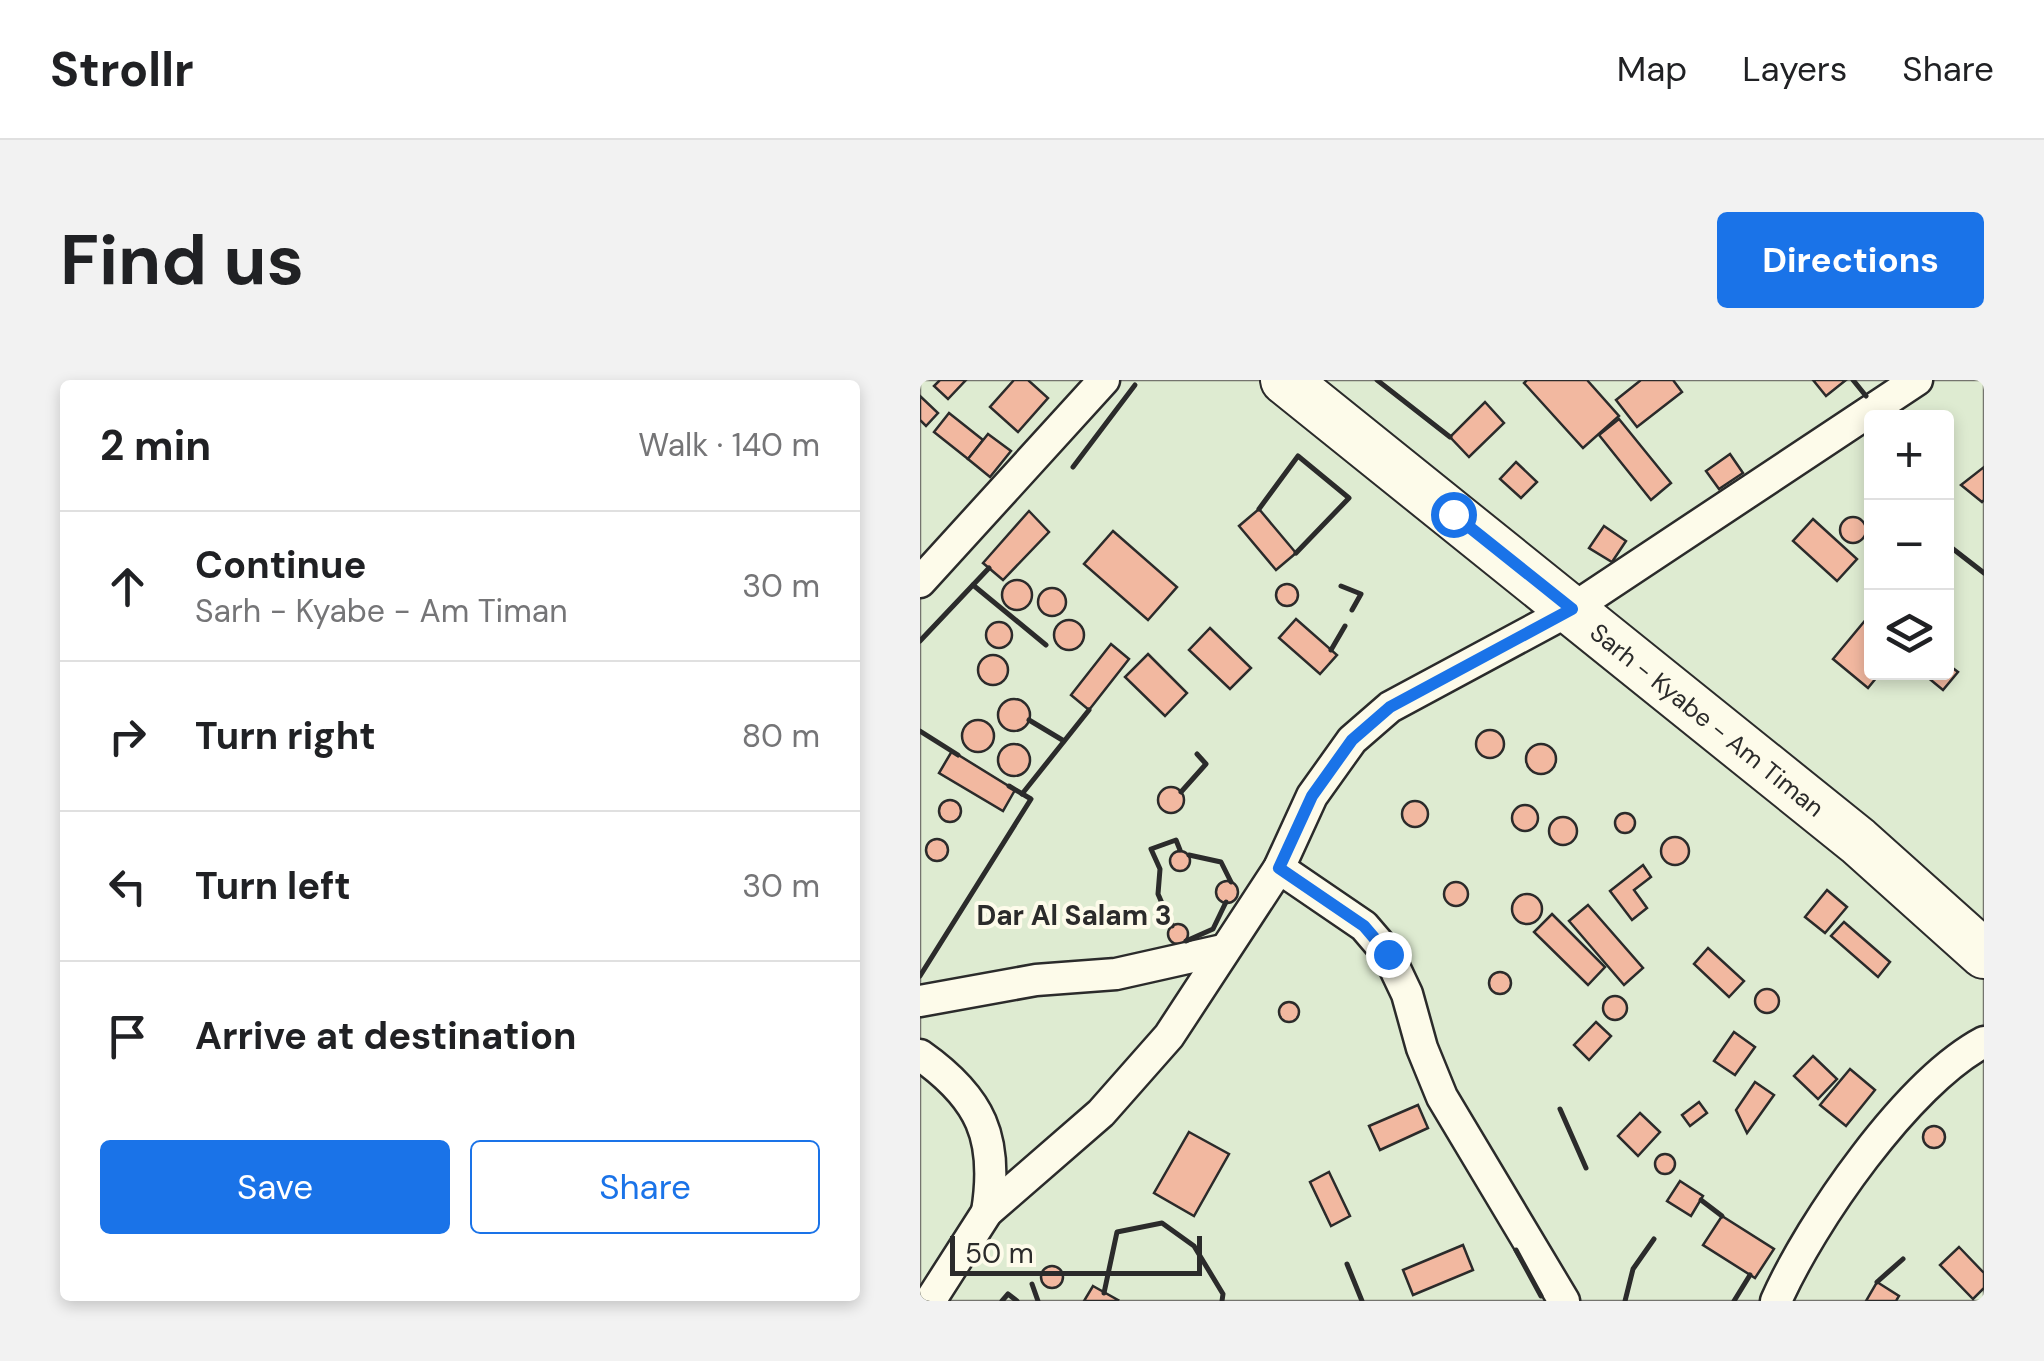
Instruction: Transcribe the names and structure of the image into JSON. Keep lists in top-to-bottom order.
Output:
{
  "streets": {
    "main road": ["Sarh - Kyabe - Am Timan"]
  },
  "districts": ["Dar Al Salam 3"],
  "scale_bar": "50 m",
  "page": {
    "header": "Strollr",
    "nav": ["Map", "Layers", "Share"],
    "buttons": [
      "Directions",
      ["Save", "Share"]
    ],
    "title": "Find us",
    "heading": ["2 min", "Walk · 140 m"],
    "map_buttons": ["+", "−"],
    "list": [
      ["Continue", "Sarh - Kyabe - Am Timan", "30 m"],
      ["Turn right", "80 m"],
      ["Turn left", "30 m"],
      "Arrive at destination"
    ],
    "scale": "50 m"
  }
}
